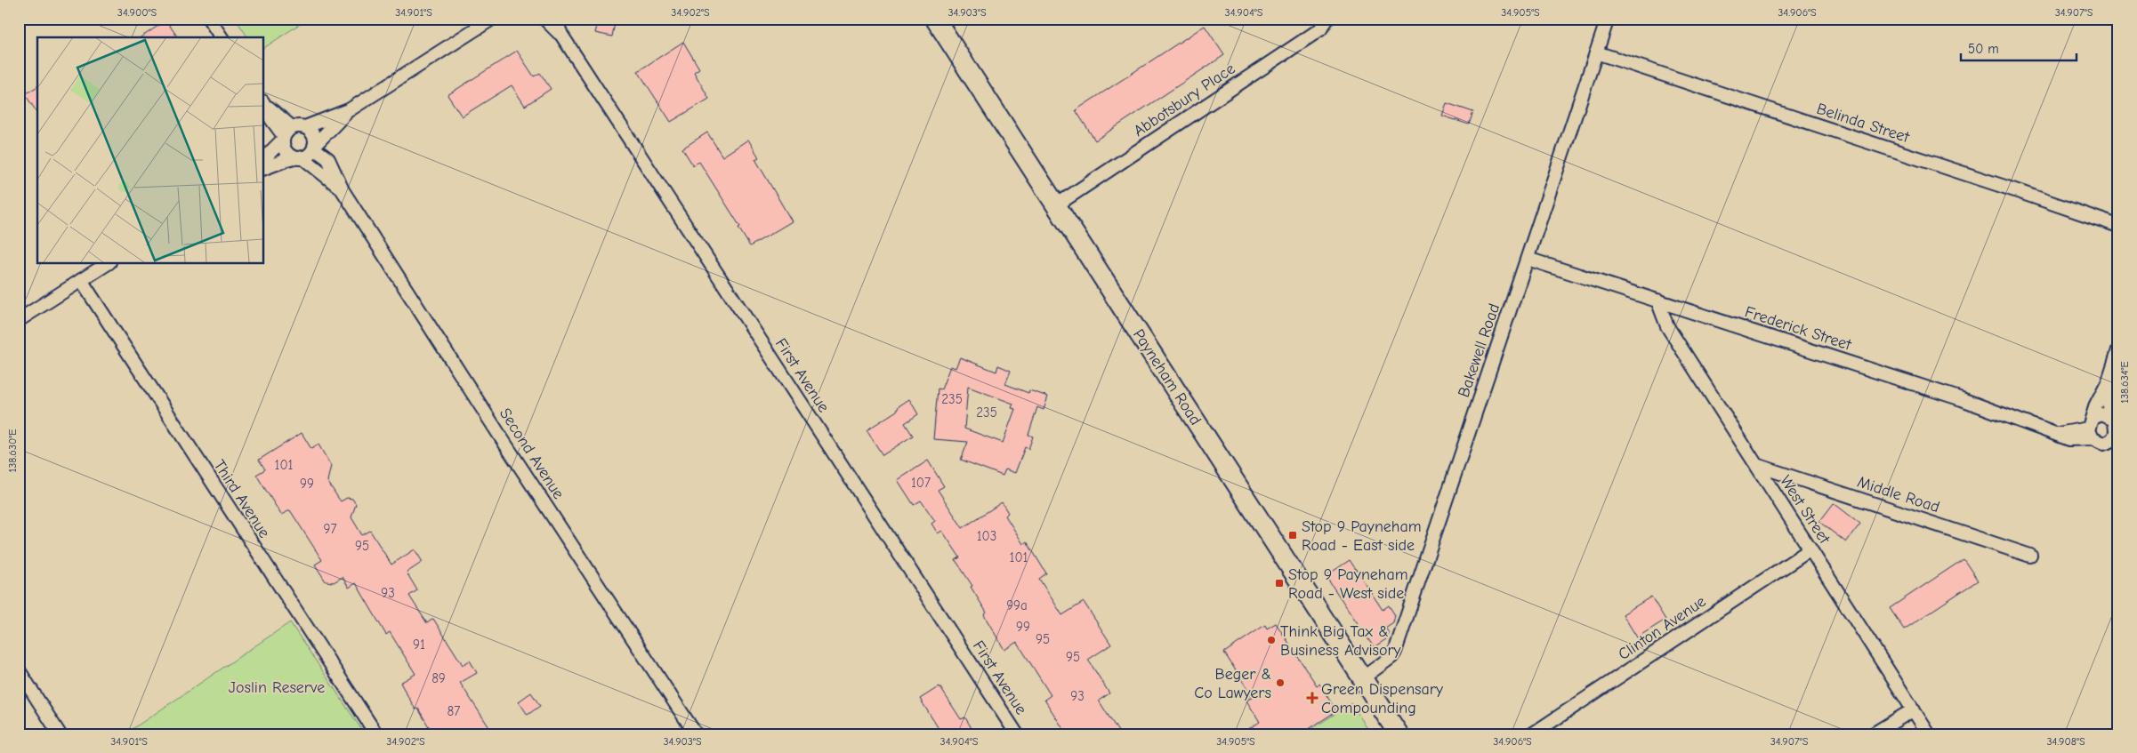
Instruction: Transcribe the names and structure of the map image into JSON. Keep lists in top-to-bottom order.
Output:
{
  "streets": {
    "main road": ["Payneham Road"],
    "street": [
      "Abbotsbury Place",
      "Belinda Street",
      "Frederick Street",
      "Bakewell Road",
      "First Avenue",
      "Second Avenue",
      "Middle Road",
      "Third Avenue",
      "West Street",
      "Clinton Avenue"
    ]
  },
  "crossings": [
    ["Abbotsbury Place", "Payneham Road"],
    ["Belinda Street", "Bakewell Road"],
    ["Frederick Street", "Bakewell Road"],
    ["Frederick Street", "West Street"],
    ["Bakewell Road", "Payneham Road"],
    ["Middle Road", "West Street"],
    ["West Street", "Clinton Avenue"]
  ],
  "parks": ["Joslin Reserve"],
  "places": {
    "transit": ["Stop 9 Payneham Road - East side", "Stop 9 Payneham Road - West side"],
    "other": ["Think Big Tax & Business Advisory", "Beger & Co Lawyers"],
    "health": ["Green Dispensary Compounding"]
  },
  "house_numbers": [
    "235",
    "235",
    "101",
    "107",
    "99",
    "97",
    "103",
    "95",
    "101",
    "93",
    "99a",
    "99",
    "95",
    "91",
    "95",
    "89",
    "93",
    "87"
  ],
  "scale_bar": "50 m",
  "coordinates": [
    "34.900°S",
    "34.901°S",
    "34.902°S",
    "34.903°S",
    "34.904°S",
    "34.905°S",
    "34.906°S",
    "34.907°S",
    "138.634°E",
    "138.630°E",
    "34.908°S"
  ]
}
